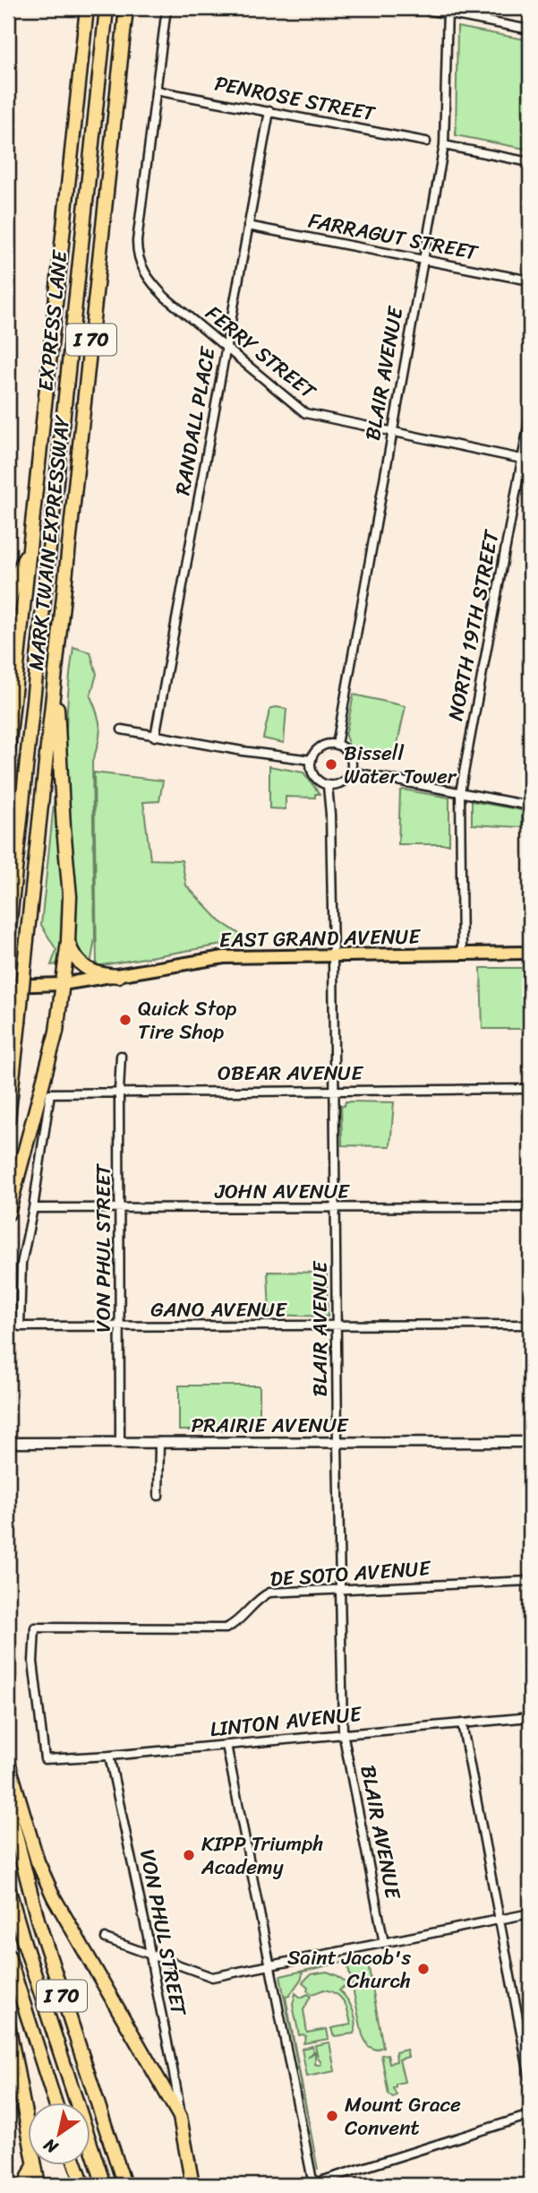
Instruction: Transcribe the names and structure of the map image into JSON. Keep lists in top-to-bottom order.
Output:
{
  "streets": {
    "highway": ["EXPRESS LANE", "I 70", "MARK TWAIN EXPRESSWAY"],
    "main road": ["EAST GRAND AVENUE"],
    "street": [
      "PENROSE STREET",
      "FARRAGUT STREET",
      "FERRY STREET",
      "BLAIR AVENUE",
      "RANDALL PLACE",
      "NORTH 19TH STREET",
      "OBEAR AVENUE",
      "JOHN AVENUE",
      "VON PHUL STREET",
      "GANO AVENUE",
      "PRAIRIE AVENUE",
      "DE SOTO AVENUE",
      "LINTON AVENUE"
    ]
  },
  "crossings": [
    ["PENROSE STREET", "FERRY STREET"],
    ["PENROSE STREET", "RANDALL PLACE"],
    ["FARRAGUT STREET", "BLAIR AVENUE"],
    ["FARRAGUT STREET", "RANDALL PLACE"],
    ["FERRY STREET", "BLAIR AVENUE"],
    ["FERRY STREET", "RANDALL PLACE"],
    ["FERRY STREET", "NORTH 19TH STREET"],
    ["BLAIR AVENUE", "EAST GRAND AVENUE"],
    ["BLAIR AVENUE", "OBEAR AVENUE"],
    ["BLAIR AVENUE", "JOHN AVENUE"],
    ["BLAIR AVENUE", "GANO AVENUE"],
    ["BLAIR AVENUE", "PRAIRIE AVENUE"],
    ["BLAIR AVENUE", "DE SOTO AVENUE"],
    ["BLAIR AVENUE", "LINTON AVENUE"],
    ["NORTH 19TH STREET", "EAST GRAND AVENUE"],
    ["OBEAR AVENUE", "JOHN AVENUE"],
    ["OBEAR AVENUE", "VON PHUL STREET"],
    ["OBEAR AVENUE", "GANO AVENUE"],
    ["JOHN AVENUE", "VON PHUL STREET"],
    ["JOHN AVENUE", "GANO AVENUE"],
    ["VON PHUL STREET", "GANO AVENUE"],
    ["VON PHUL STREET", "PRAIRIE AVENUE"],
    ["VON PHUL STREET", "LINTON AVENUE"],
    ["DE SOTO AVENUE", "LINTON AVENUE"]
  ],
  "places": [
    "Bissell Water Tower",
    "Quick Stop Tire Shop",
    "KIPP Triumph Academy",
    "Saint Jacob's Church",
    "Mount Grace Convent"
  ],
  "north": "bottom left"
}
